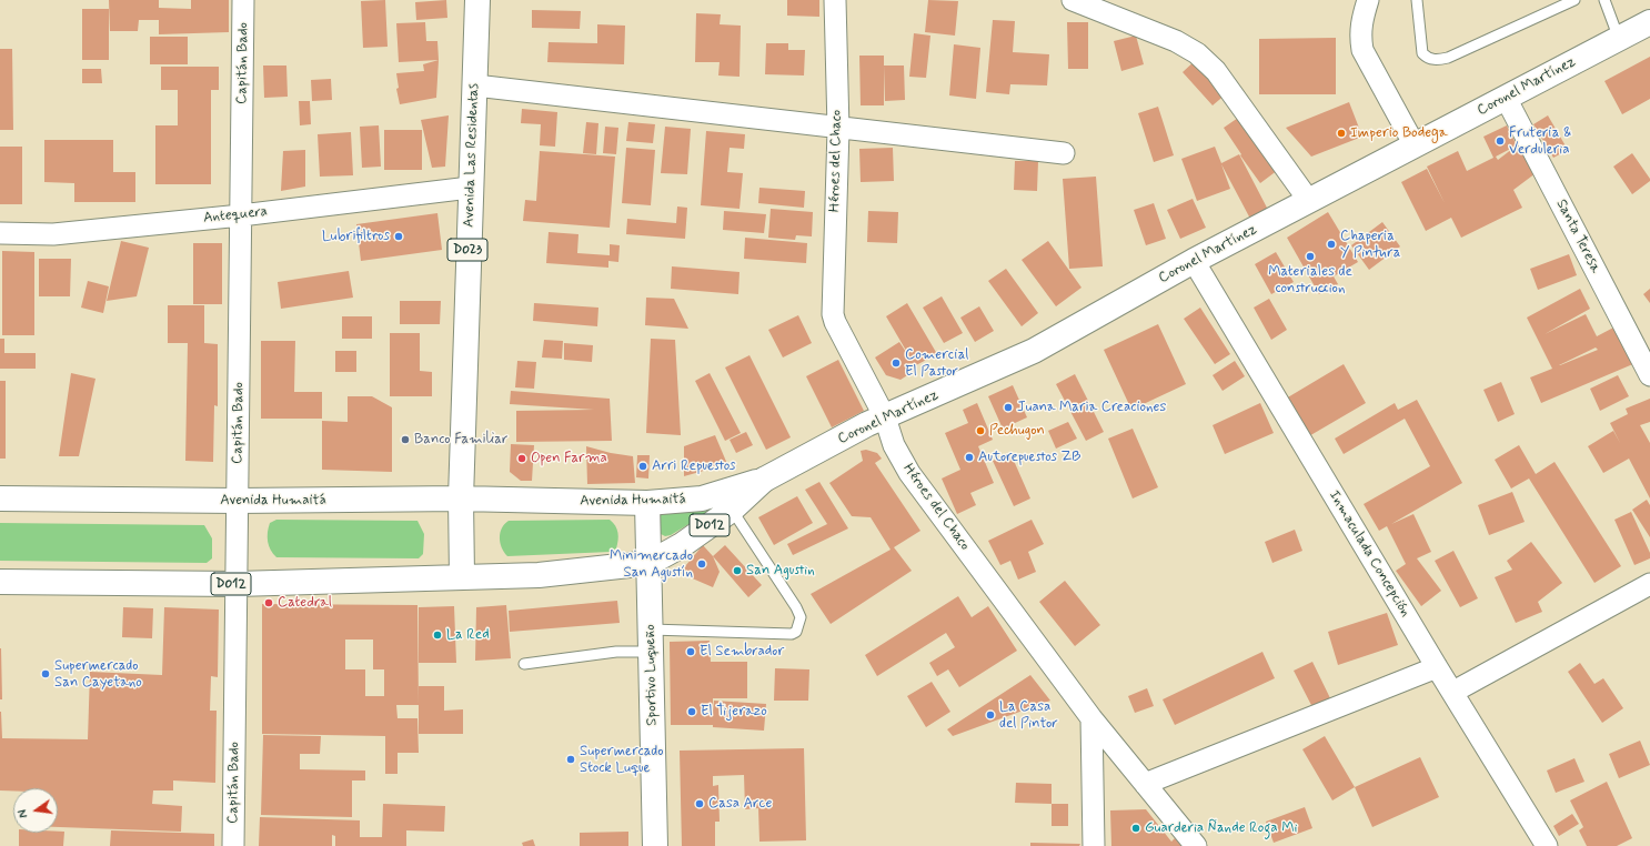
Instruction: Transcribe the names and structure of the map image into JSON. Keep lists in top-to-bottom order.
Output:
{
  "streets": {
    "main road": [
      "Coronel Martínez",
      "Avenida Las Residentas",
      "D023",
      "Avenida Humaitá",
      "D012",
      "Sportivo Luqueño"
    ],
    "street": [
      "Capitán Bado",
      "Héroes del Chaco",
      "Antequera",
      "Santa Teresa",
      "Inmaculada Concepción"
    ]
  },
  "crossings": [
    ["Capitán Bado", "Antequera"],
    ["Capitán Bado", "Avenida Humaitá"],
    ["Capitán Bado", "D012"],
    ["Coronel Martínez", "Héroes del Chaco"],
    ["Coronel Martínez", "Santa Teresa"],
    ["Coronel Martínez", "Avenida Humaitá"],
    ["Coronel Martínez", "D012"],
    ["Coronel Martínez", "Inmaculada Concepción"],
    ["Avenida Las Residentas", "Antequera"],
    ["Avenida Las Residentas", "Avenida Humaitá"],
    ["Avenida Las Residentas", "D012"],
    ["Avenida Humaitá", "D012"],
    ["Avenida Humaitá", "Sportivo Luqueño"],
    ["D012", "Sportivo Luqueño"]
  ],
  "places": [
    "Imperio Bodega",
    "Fruteria & Verduleria",
    "Lubrifiltros",
    "Chaperia Y Pintura",
    "Materiales de construccion",
    "Comercial El Pastor",
    "Juana Maria Creaciones",
    "Pechugon",
    "Banco Familiar",
    "Autorepuestos ZB",
    "Open Farma",
    "Arri Repuestos",
    "Minimercado San Agustín",
    "San Agustin",
    "Catedral",
    "La Red",
    "El Sembrador",
    "Supermercado San Cayetano",
    "El Tijerazo",
    "La Casa del Pintor",
    "Supermercado Stock Luque",
    "Casa Arce",
    "Guarderia Ñande Roga Mi"
  ],
  "north": "left"
}
